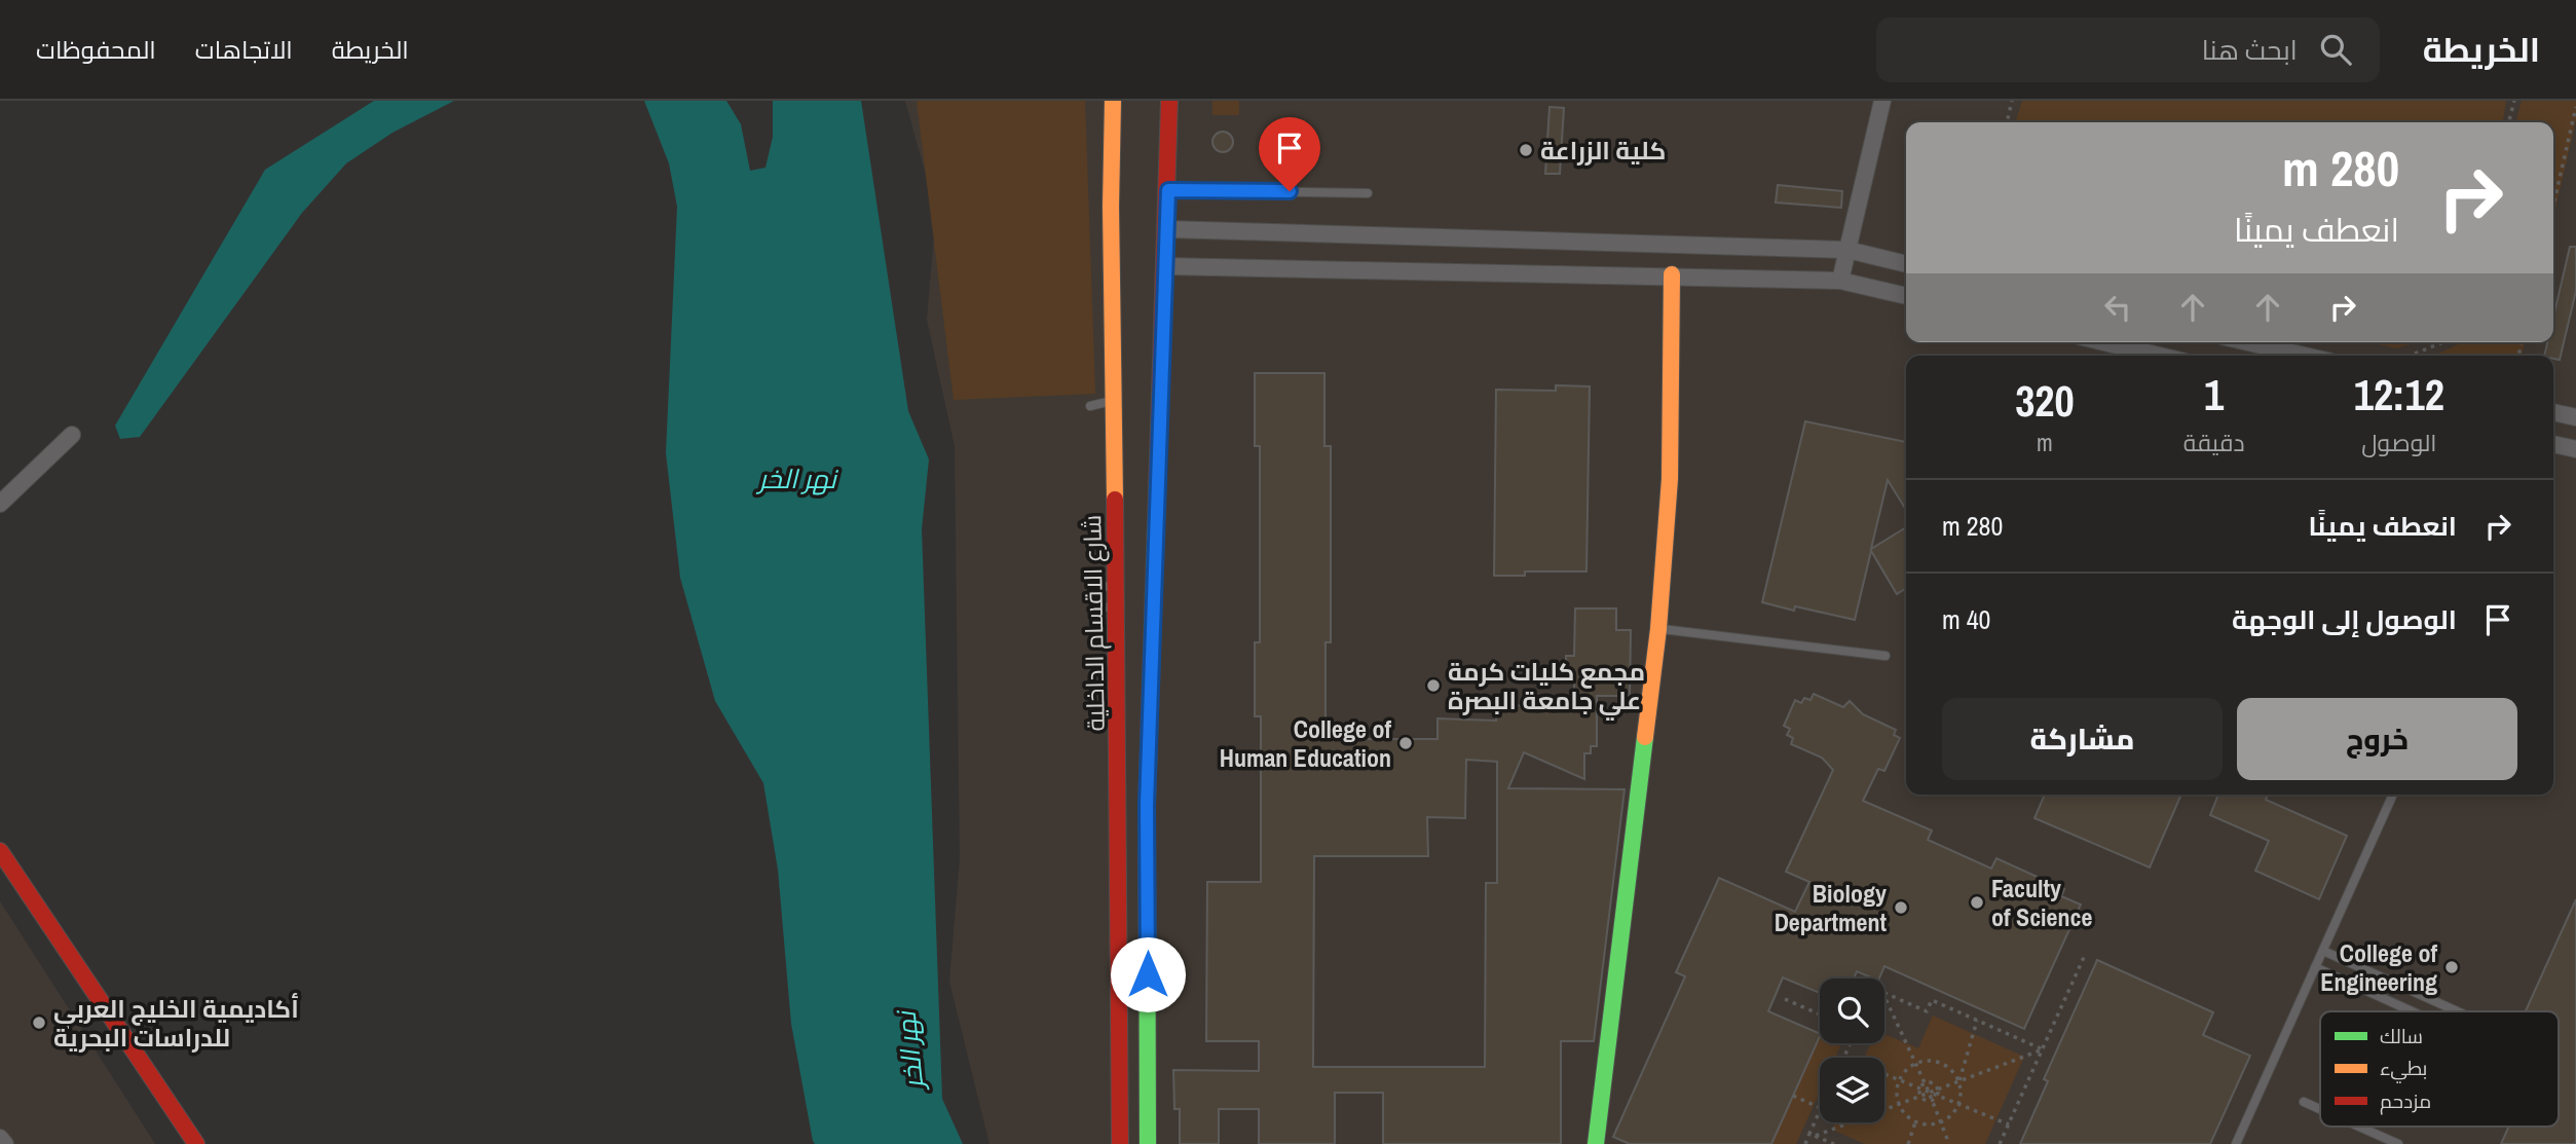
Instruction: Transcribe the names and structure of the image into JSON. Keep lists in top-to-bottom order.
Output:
{
  "streets": {
    "street": ["شارع الاقسام الداخلية"]
  },
  "water": ["نهر الخر"],
  "places": [
    "كلية الزراعة",
    "مجمع كليات كرمة علي جامعة البصرة",
    "College of Human Education",
    "Faculty of Science",
    "Biology Department",
    "College of Engineering",
    "أكاديمية الخليج العربي للدراسات البحرية"
  ],
  "legend": ["سالك", "بطيء", "مزدحم"],
  "page": {
    "header": "الخريطة",
    "search": "ابحث هنا",
    "nav": ["الخريطة", "الاتجاهات", "المحفوظات"],
    "turn": ["280 m", "انعطف يمينًا"],
    "eta": [
      "12:12",
      "الوصول",
      "1",
      "دقيقة",
      "320",
      "m"
    ],
    "list": [
      {
        "name": "انعطف يمينًا",
        "value": "280 m"
      },
      {
        "name": "الوصول إلى الوجهة",
        "value": "40 m"
      }
    ],
    "buttons": ["خروج", "مشاركة"]
  }
}
